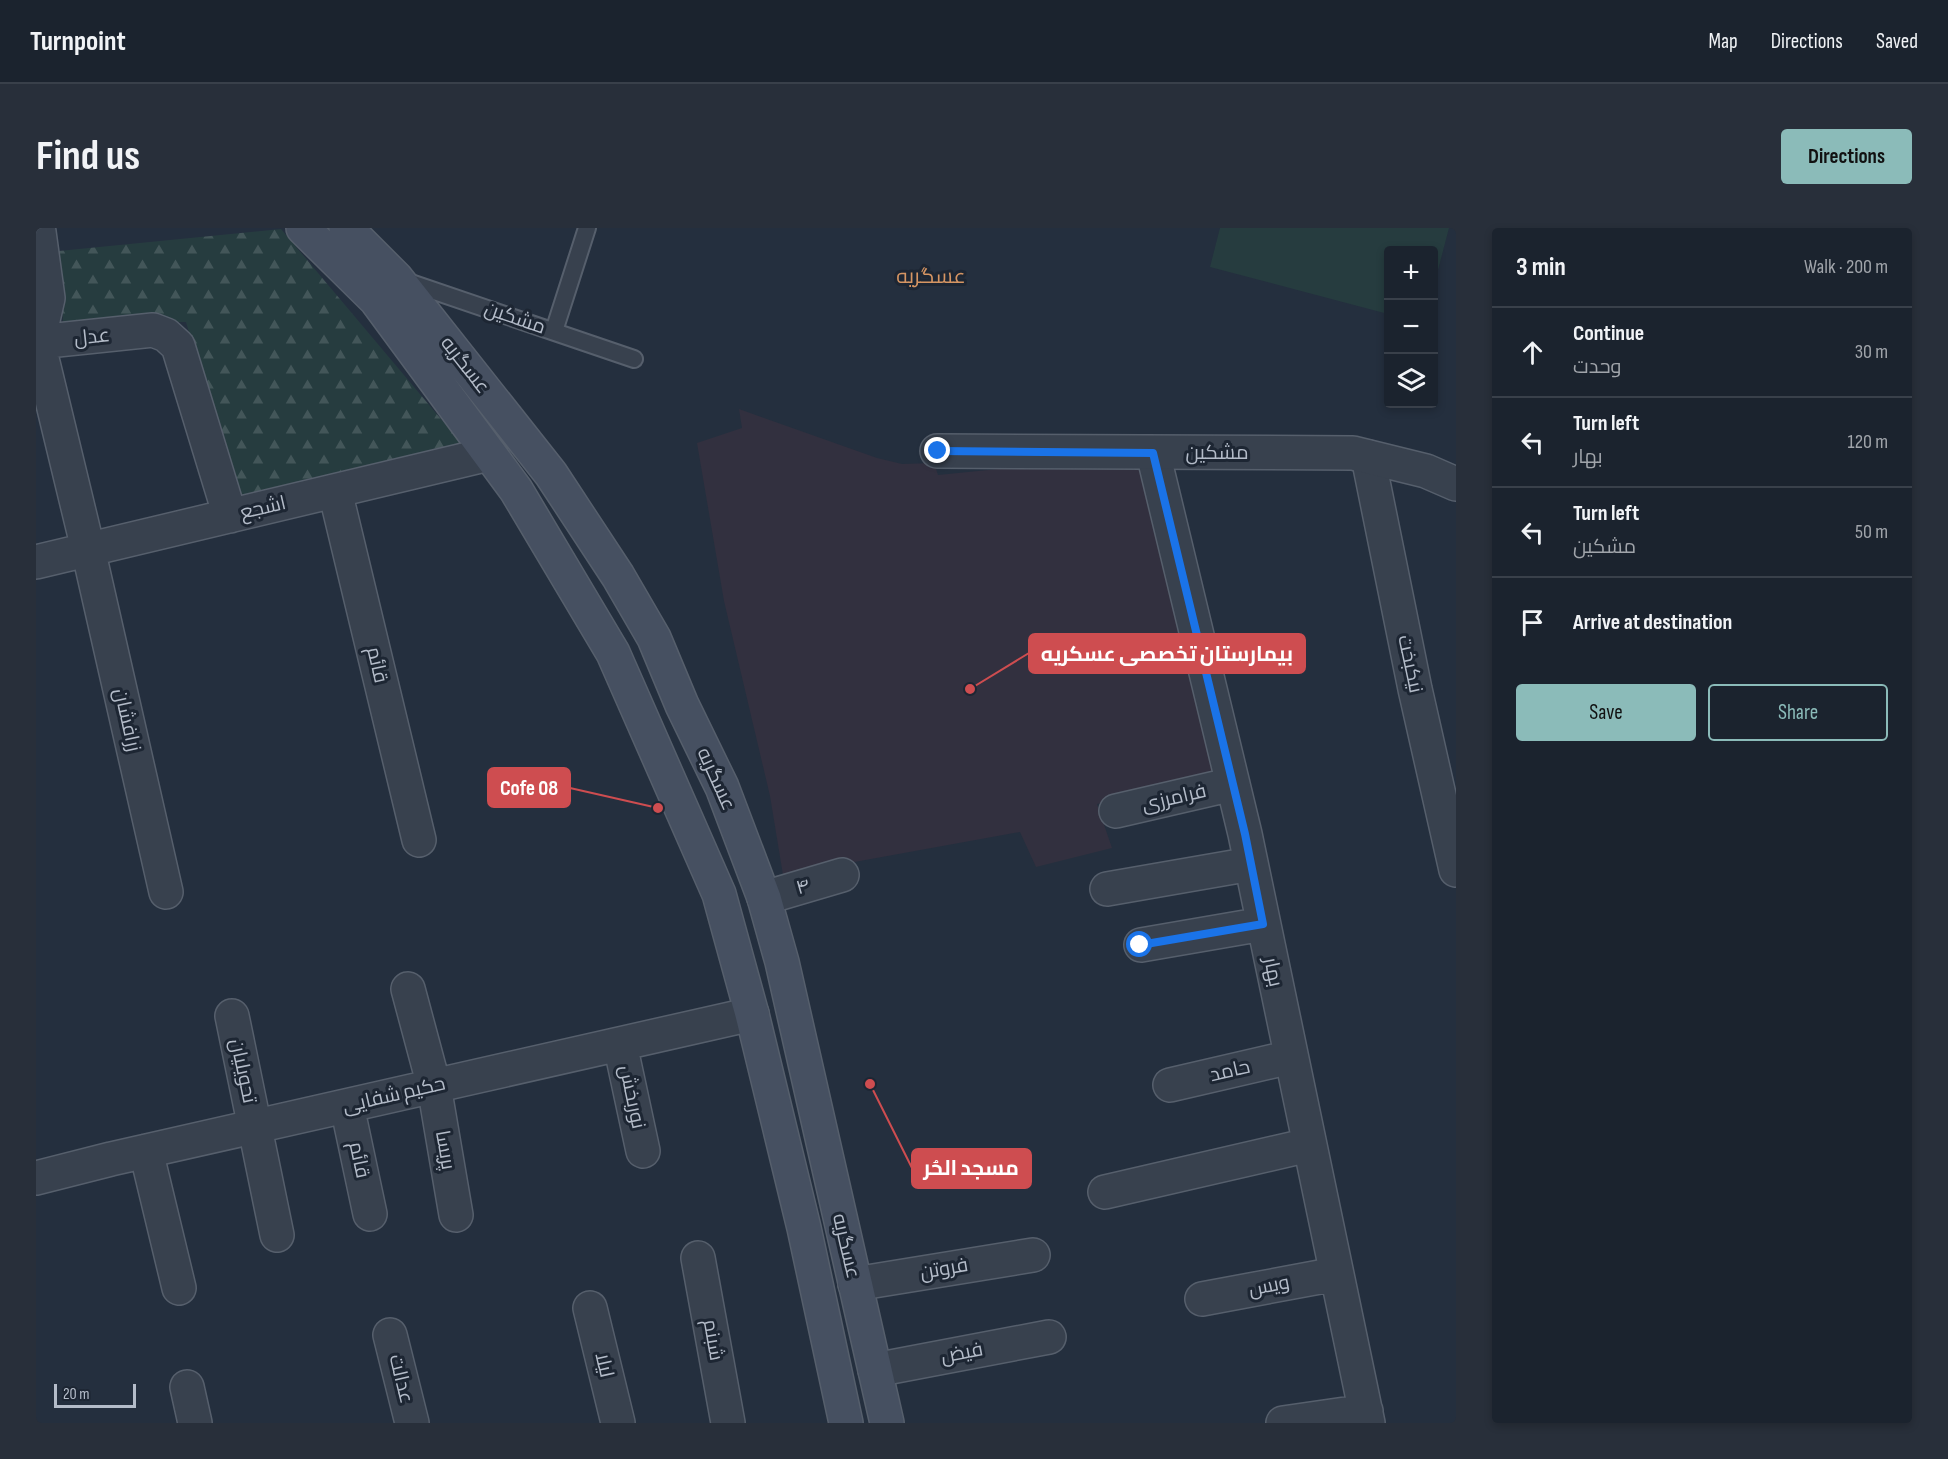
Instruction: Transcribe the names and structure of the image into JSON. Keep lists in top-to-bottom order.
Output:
{
  "streets": {
    "main road": ["عسگریه"],
    "street": [
      "مشکین",
      "عدل",
      "اشجع",
      "نیکبخت",
      "قائم",
      "زرافشان",
      "فرامرزی",
      "۴",
      "بهار",
      "تحویلیان",
      "حامد",
      "حکیم شفایی",
      "نوربخش",
      "پریسا",
      "فروتن",
      "ویس",
      "شبنم",
      "فیض",
      "لیلا",
      "عدالت"
    ]
  },
  "crossings": [
    ["مشکین", "عسگریه"],
    ["مشکین", "نیکبخت"],
    ["مشکین", "بهار"],
    ["عدل", "اشجع"],
    ["عسگریه", "اشجع"],
    ["عسگریه", "۴"],
    ["عسگریه", "حکیم شفایی"],
    ["عسگریه", "فروتن"],
    ["عسگریه", "فیض"],
    ["اشجع", "قائم"],
    ["اشجع", "زرافشان"],
    ["قائم", "حکیم شفایی"],
    ["فرامرزی", "بهار"],
    ["بهار", "حامد"],
    ["بهار", "ویس"],
    ["تحویلیان", "حکیم شفایی"],
    ["حکیم شفایی", "نوربخش"],
    ["حکیم شفایی", "پریسا"]
  ],
  "districts": ["عسگریه"],
  "places": ["بیمارستان تخصصی عسکریه", "Cofe 08", "مسجد الحُر"],
  "scale_bar": "20 m",
  "page": {
    "header": "Turnpoint",
    "nav": ["Map", "Directions", "Saved"],
    "buttons": [
      "Directions",
      ["Save", "Share"]
    ],
    "title": "Find us",
    "heading": ["3 min", "Walk · 200 m"],
    "map_buttons": ["+", "−"],
    "list": [
      ["Continue", "وحدت", "30 m"],
      ["Turn left", "بهار", "120 m"],
      ["Turn left", "مشکین", "50 m"],
      "Arrive at destination"
    ],
    "scale": "20 m"
  }
}
